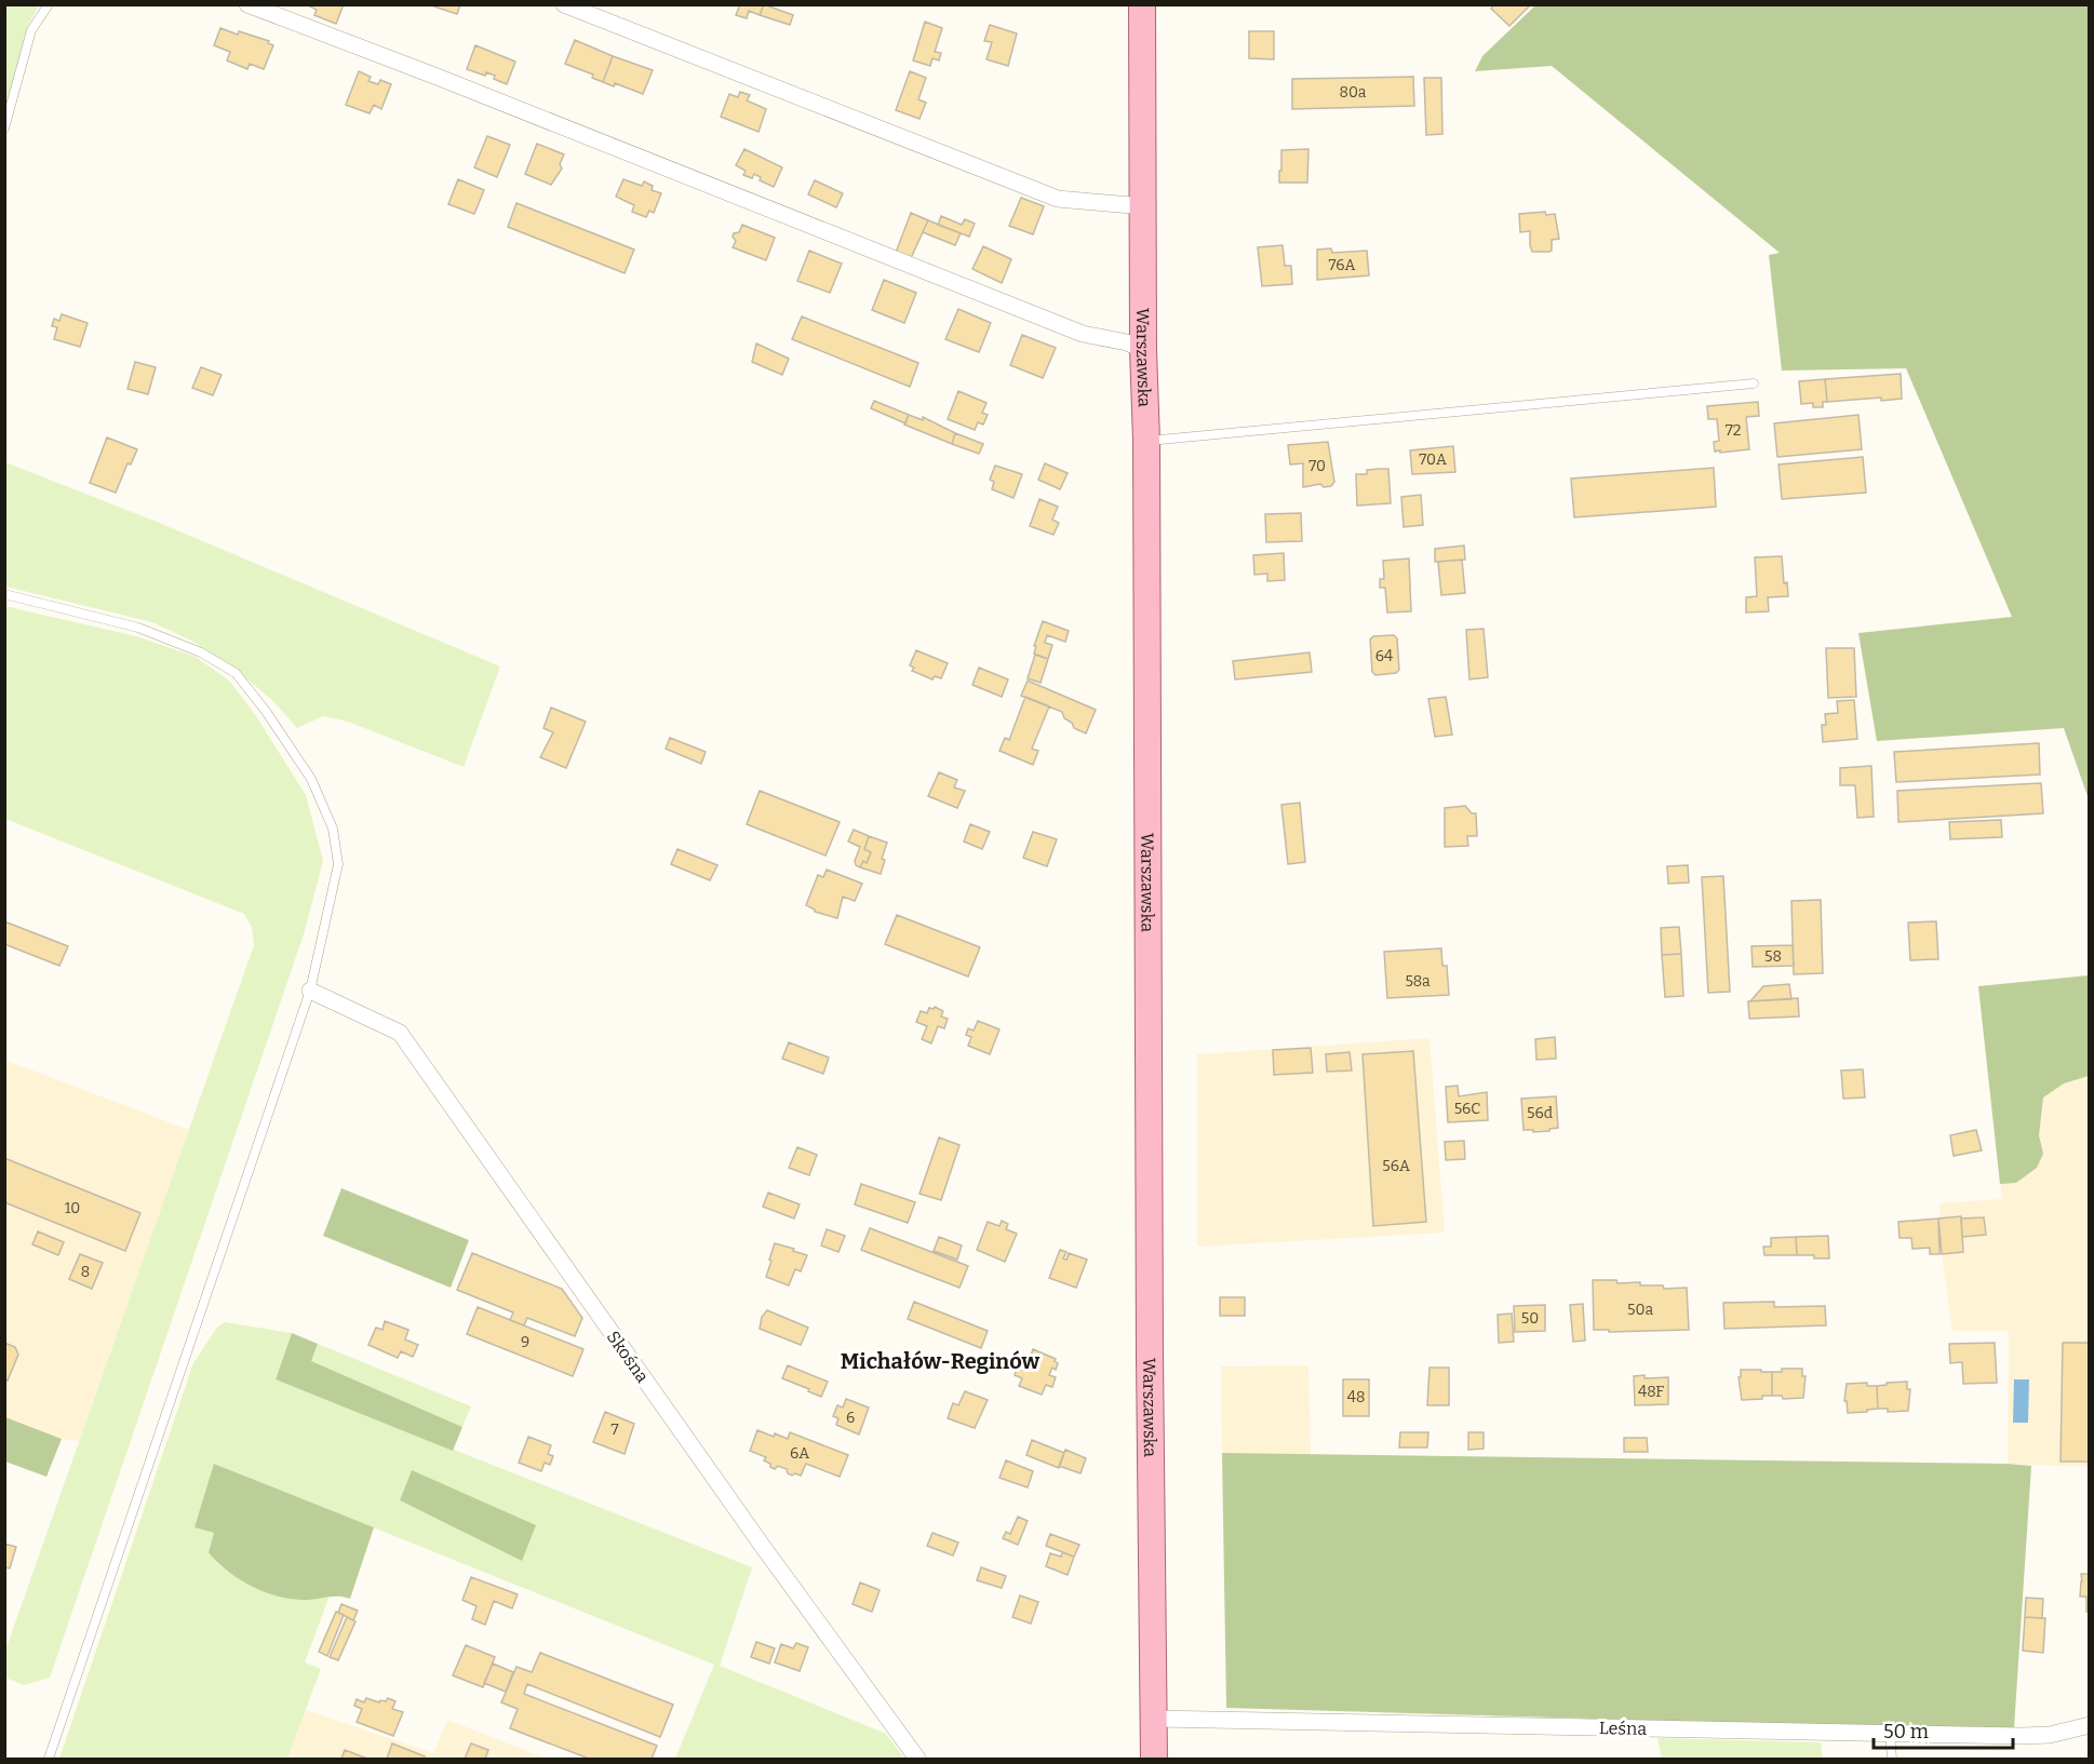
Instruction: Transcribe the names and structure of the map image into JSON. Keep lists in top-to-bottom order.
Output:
{
  "streets": {
    "main road": ["Warszawska"],
    "street": ["Skośna", "Leśna"]
  },
  "crossings": [
    ["Warszawska", "Leśna"]
  ],
  "districts": ["Michałów-Reginów"],
  "house_numbers": [
    "80a",
    "76A",
    "72",
    "70A",
    "70",
    "64",
    "58",
    "58a",
    "56C",
    "56d",
    "56A",
    "10",
    "8",
    "50a",
    "50",
    "9",
    "48F",
    "48",
    "6",
    "7",
    "6A"
  ],
  "scale_bar": "50 m"
}
